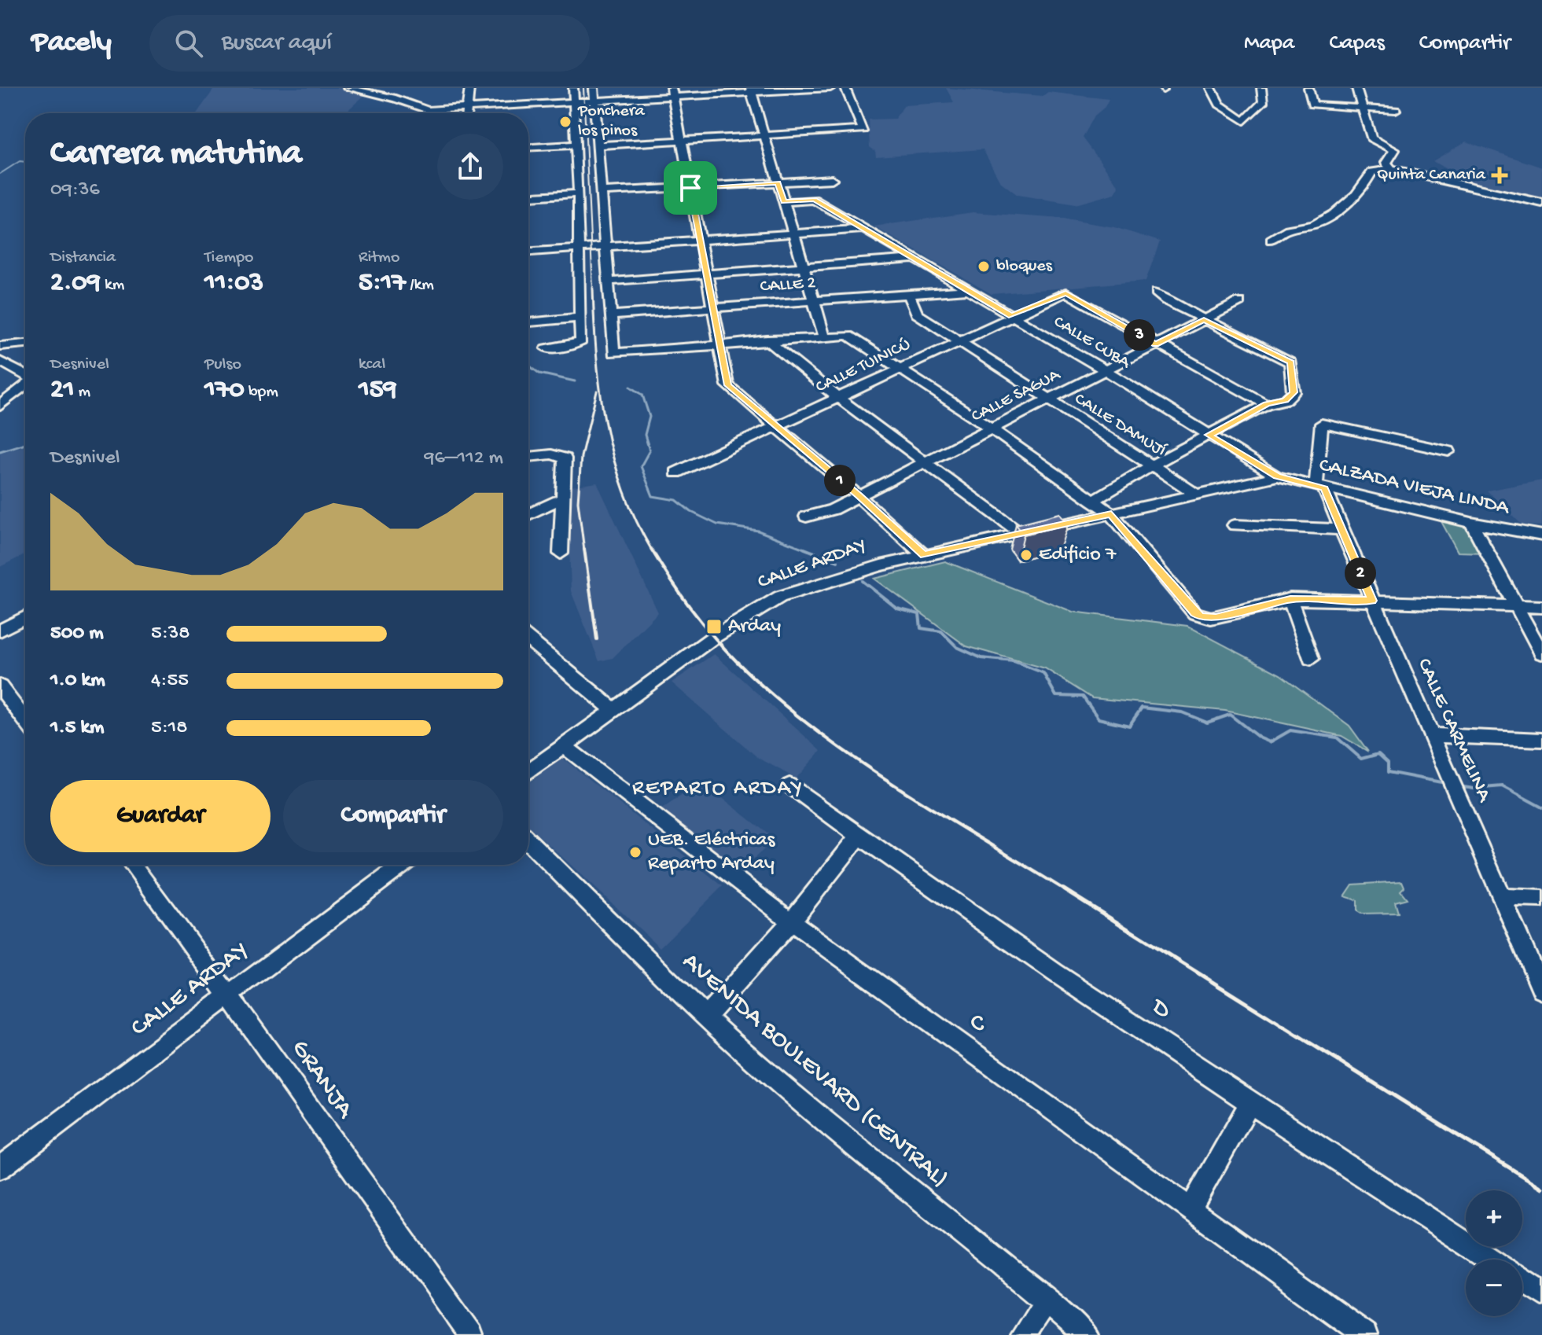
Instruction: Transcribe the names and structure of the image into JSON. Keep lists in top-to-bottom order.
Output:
{
  "streets": {
    "street": [
      "CALLE 2",
      "CALLE CUBA",
      "CALLE TUINICÚ",
      "CALLE SAGUA",
      "CALLE DAMUJÍ",
      "CALZADA VIEJA LINDA",
      "CALLE ARDAY",
      "CALLE CARMELINA",
      "D",
      "C",
      "AVENIDA BOULEVARD (CENTRAL)",
      "GRANJA"
    ]
  },
  "crossings": [
    ["CALLE 2", "CALLE CUBA"],
    ["CALLE 2", "CALLE DAMUJÍ"],
    ["CALLE CUBA", "CALLE TUINICÚ"],
    ["CALLE CUBA", "CALLE SAGUA"],
    ["CALLE CUBA", "CALZADA VIEJA LINDA"],
    ["CALLE CUBA", "CALLE ARDAY"],
    ["CALLE TUINICÚ", "CALLE SAGUA"],
    ["CALLE TUINICÚ", "CALLE DAMUJÍ"],
    ["CALLE SAGUA", "CALLE DAMUJÍ"],
    ["CALLE DAMUJÍ", "CALLE ARDAY"],
    ["CALZADA VIEJA LINDA", "CALLE ARDAY"],
    ["CALZADA VIEJA LINDA", "CALLE CARMELINA"],
    ["CALLE ARDAY", "C"],
    ["CALLE ARDAY", "GRANJA"]
  ],
  "districts": ["REPARTO ARDAY"],
  "places": {
    "other": [
      "Ponchera los pinos",
      "bloques",
      "Edificio 7",
      "UEB. Eléctricas Reparto Arday"
    ],
    "health": ["Quinta Canaria"],
    "transit": ["Arday"]
  },
  "page": {
    "header": "Pacely",
    "search": "Buscar aquí",
    "nav": ["Mapa", "Capas", "Compartir"],
    "heading": ["Carrera matutina", "09:36"],
    "stats": [
      ["Distancia", "2.09 km"],
      ["Tiempo", "11:03"],
      ["Ritmo", "5:17 /km"],
      ["Desnivel", "21 m"],
      ["Pulso", "170 bpm"],
      ["kcal", "159"]
    ],
    "pins": ["3", "1", "2"],
    "chart": ["Desnivel", "96–112 m"],
    "list": [
      {
        "name": "500 m",
        "note": "5:38"
      },
      {
        "name": "1.0 km",
        "note": "4:55"
      },
      {
        "name": "1.5 km",
        "note": "5:18"
      }
    ],
    "buttons": ["Guardar", "Compartir"],
    "map_buttons": ["+", "−"]
  }
}
